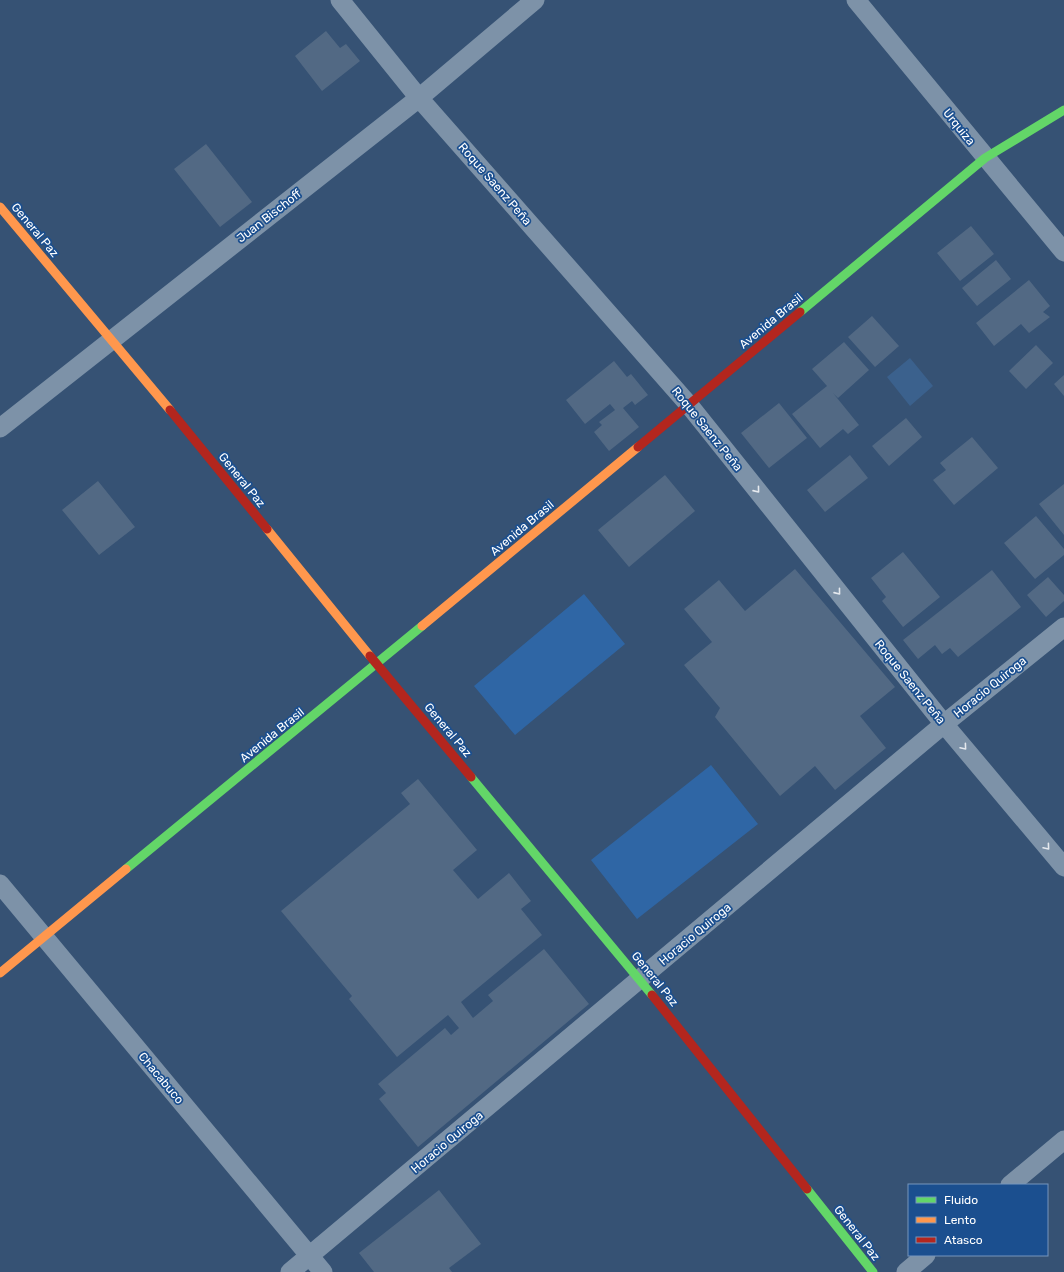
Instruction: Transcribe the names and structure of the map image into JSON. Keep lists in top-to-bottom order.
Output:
{
  "streets": {
    "main road": ["General Paz", "Avenida Brasil"],
    "street": [
      "Urquiza",
      "Roque Saenz Peña",
      "Juan Bischoff",
      "Horacio Quiroga",
      "Chacabuco"
    ]
  },
  "crossings": [
    ["Urquiza", "Avenida Brasil"],
    ["Roque Saenz Peña", "Juan Bischoff"],
    ["Roque Saenz Peña", "Avenida Brasil"],
    ["Roque Saenz Peña", "Horacio Quiroga"],
    ["Juan Bischoff", "General Paz"],
    ["General Paz", "Avenida Brasil"],
    ["General Paz", "Horacio Quiroga"],
    ["Avenida Brasil", "Chacabuco"],
    ["Horacio Quiroga", "Chacabuco"]
  ],
  "one_way": ["Roque Saenz Peña"],
  "legend": ["Fluido", "Lento", "Atasco"]
}
